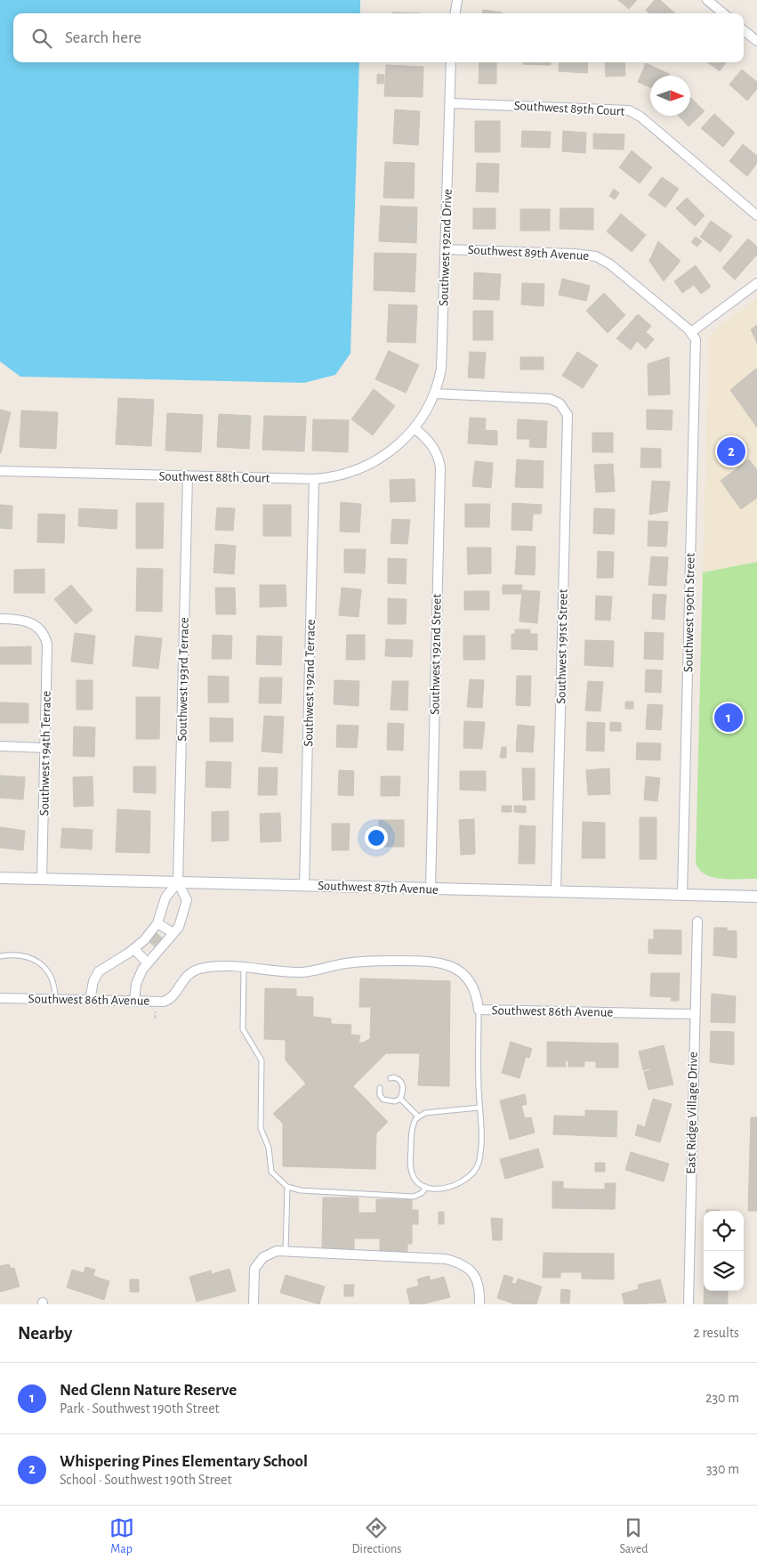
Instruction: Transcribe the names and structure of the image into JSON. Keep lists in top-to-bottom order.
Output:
{
  "streets": {
    "street": [
      "Southwest 89th Court",
      "Southwest 192nd Drive",
      "Southwest 89th Avenue",
      "Southwest 88th Court",
      "Southwest 190th Street",
      "Southwest 191st Street",
      "Southwest 192nd Street",
      "Southwest 193rd Terrace",
      "Southwest 192nd Terrace",
      "Southwest 194th Terrace",
      "Southwest 87th Avenue",
      "Southwest 86th Avenue",
      "East Ridge Village Drive"
    ]
  },
  "crossings": [
    ["Southwest 89th Court", "Southwest 192nd Drive"],
    ["Southwest 192nd Drive", "Southwest 89th Avenue"],
    ["Southwest 192nd Drive", "Southwest 88th Court"],
    ["Southwest 192nd Drive", "Southwest 191st Street"],
    ["Southwest 192nd Drive", "Southwest 192nd Street"],
    ["Southwest 89th Avenue", "Southwest 190th Street"],
    ["Southwest 88th Court", "Southwest 192nd Street"],
    ["Southwest 88th Court", "Southwest 193rd Terrace"],
    ["Southwest 88th Court", "Southwest 192nd Terrace"],
    ["Southwest 190th Street", "Southwest 87th Avenue"],
    ["Southwest 191st Street", "Southwest 87th Avenue"],
    ["Southwest 192nd Street", "Southwest 87th Avenue"],
    ["Southwest 193rd Terrace", "Southwest 87th Avenue"],
    ["Southwest 192nd Terrace", "Southwest 87th Avenue"],
    ["Southwest 194th Terrace", "Southwest 87th Avenue"],
    ["Southwest 86th Avenue", "East Ridge Village Drive"]
  ],
  "north": "right",
  "page": {
    "search": "Search here",
    "pins": ["2", "1"],
    "heading": ["Nearby", "2 results"],
    "list": [
      {
        "mark": "1",
        "name": "Ned Glenn Nature Reserve",
        "note": "Park · Southwest 190th Street",
        "value": "230 m"
      },
      {
        "mark": "2",
        "name": "Whispering Pines Elementary School",
        "note": "School · Southwest 190th Street",
        "value": "330 m"
      }
    ],
    "nav": ["Map", "Directions", "Saved"]
  }
}
